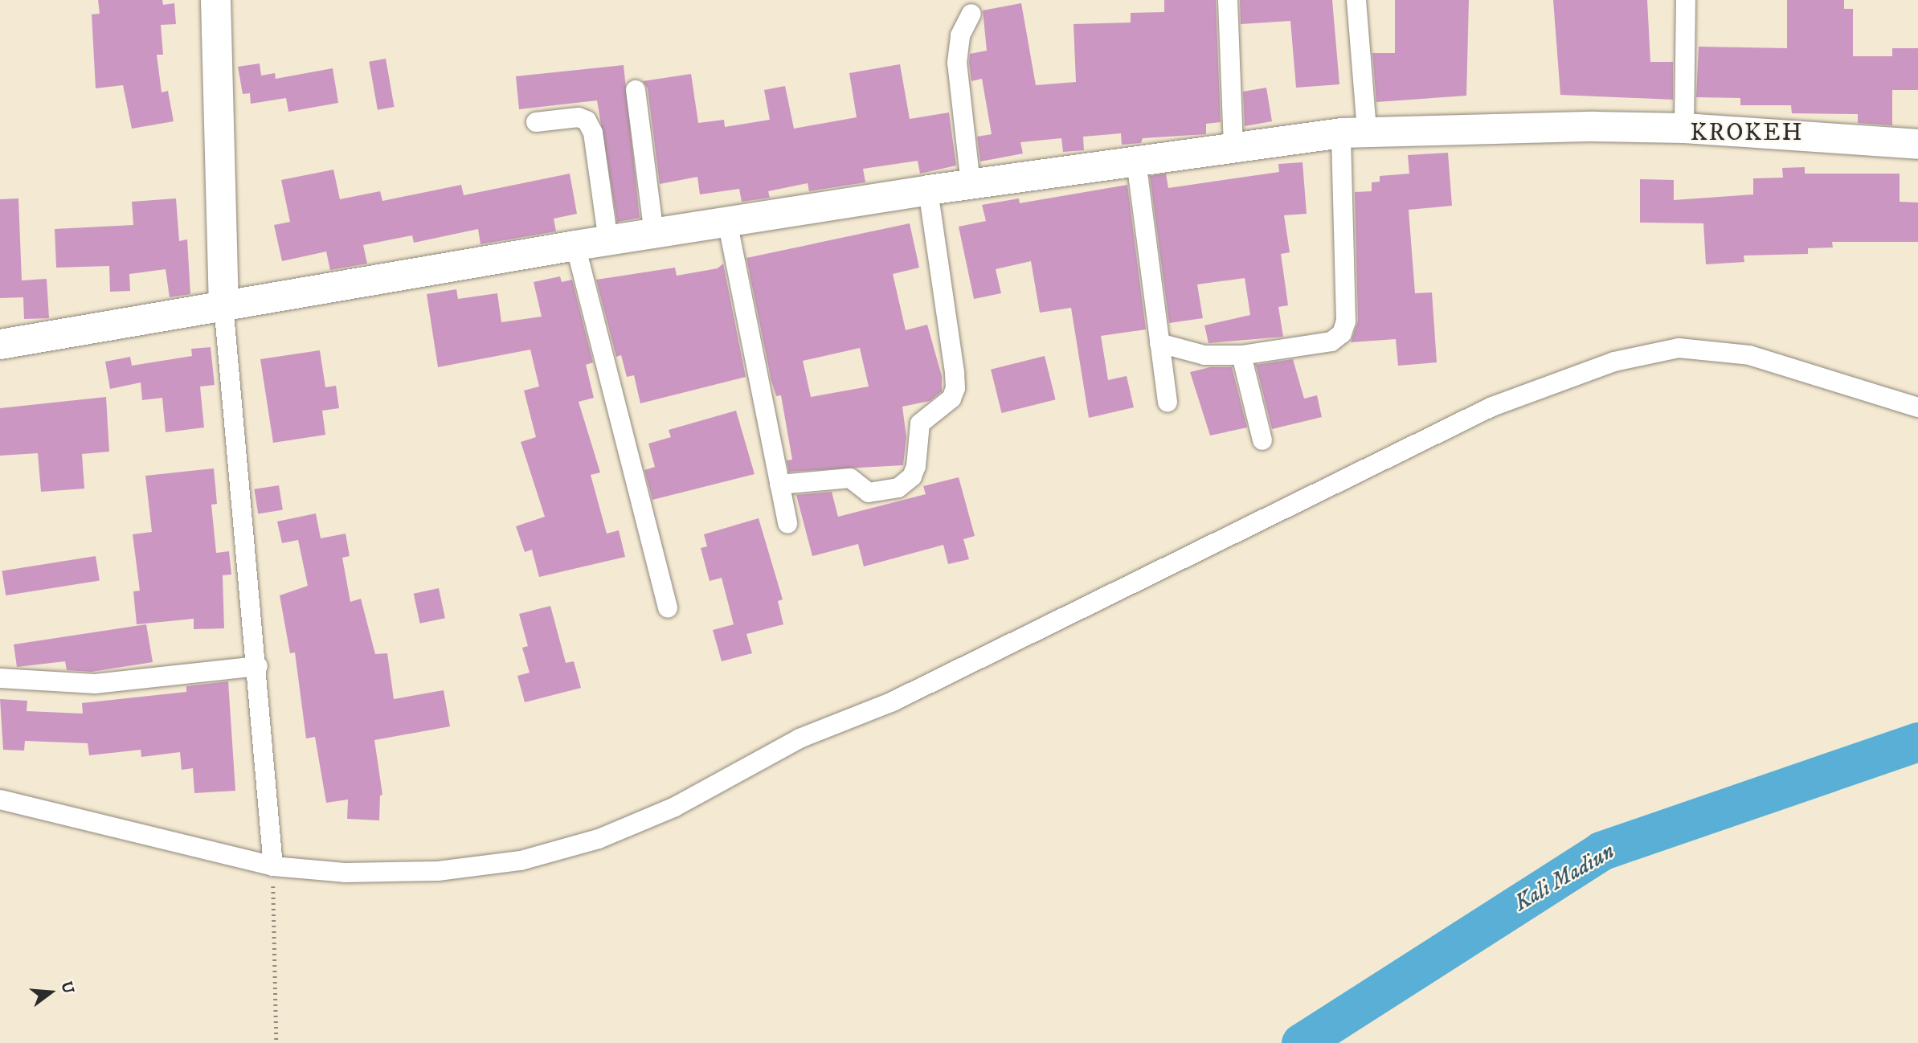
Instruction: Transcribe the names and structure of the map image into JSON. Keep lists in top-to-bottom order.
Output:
{
  "districts": ["KROKEH"],
  "water": ["Kali Madiun"],
  "north": "right"
}
